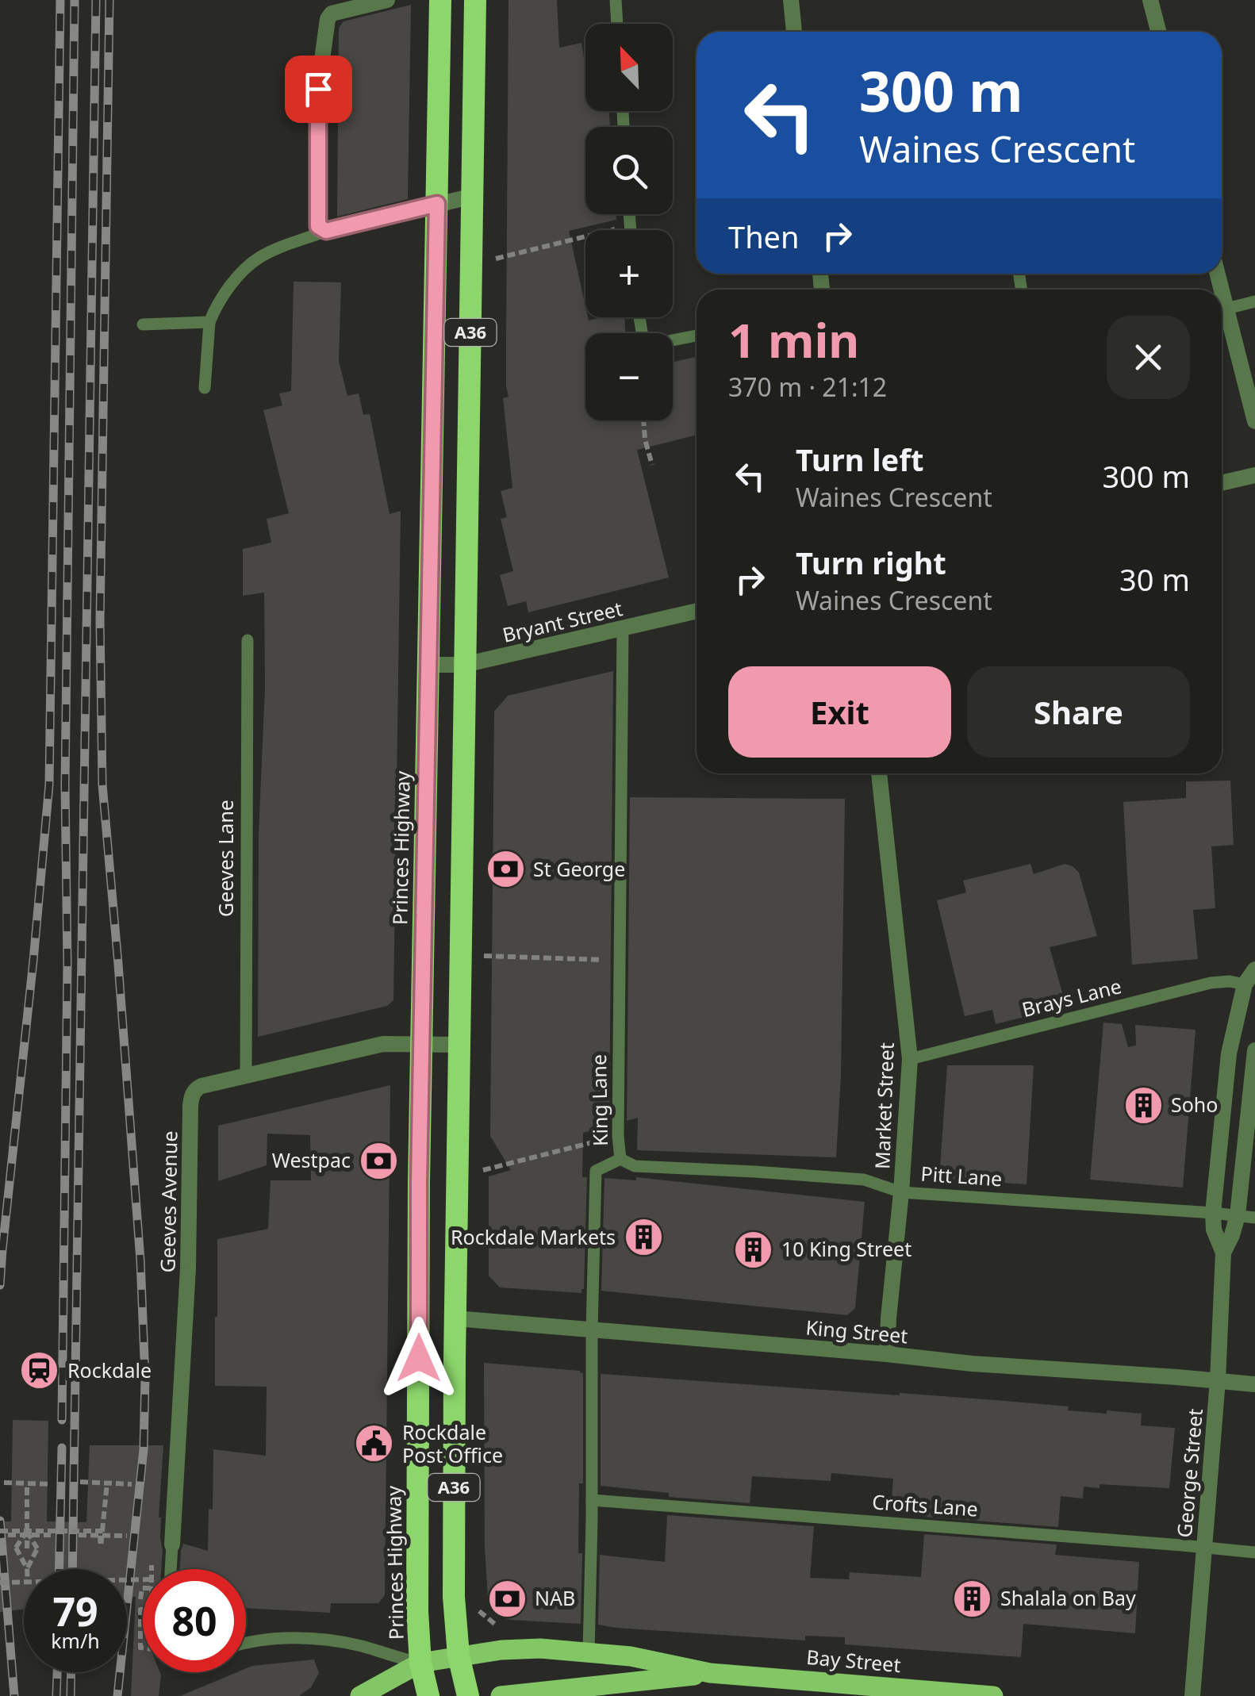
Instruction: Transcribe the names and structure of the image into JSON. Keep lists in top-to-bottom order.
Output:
{
  "streets": {
    "highway": ["A36", "Princes Highway"],
    "main road": ["Bay Street"],
    "street": [
      "Bryant Street",
      "Market Street",
      "Geeves Avenue",
      "King Street",
      "George Street"
    ],
    "lane": [
      "Geeves Lane",
      "Brays Lane",
      "King Lane",
      "Pitt Lane",
      "Crofts Lane"
    ]
  },
  "crossings": [
    ["A36", "Bryant Street"],
    ["A36", "Geeves Avenue"],
    ["A36", "King Street"],
    ["A36", "Bay Street"],
    ["Bryant Street", "Princes Highway"],
    ["Bryant Street", "King Lane"],
    ["Princes Highway", "Geeves Avenue"],
    ["Princes Highway", "Bay Street"],
    ["Geeves Lane", "Geeves Avenue"],
    ["Brays Lane", "Market Street"],
    ["Brays Lane", "George Street"],
    ["King Lane", "Pitt Lane"],
    ["King Lane", "King Street"],
    ["King Lane", "Crofts Lane"],
    ["King Lane", "Bay Street"],
    ["Market Street", "Pitt Lane"],
    ["Market Street", "King Street"],
    ["Pitt Lane", "George Street"],
    ["King Street", "George Street"],
    ["George Street", "Crofts Lane"]
  ],
  "places": {
    "bank": ["St George", "Westpac", "NAB"],
    "building": [
      "Soho",
      "Rockdale Markets",
      "10 King Street",
      "Shalala on Bay"
    ],
    "station": ["Rockdale"],
    "public building": ["Rockdale Post Office"]
  },
  "north": "top left",
  "page": {
    "map_buttons": ["+", "−"],
    "turn": ["300 m", "Waines Crescent"],
    "then": "Then",
    "heading": ["1 min", "370 m · 21:12"],
    "list": [
      {
        "name": "Turn left",
        "note": "Waines Crescent",
        "value": "300 m"
      },
      {
        "name": "Turn right",
        "note": "Waines Crescent",
        "value": "30 m"
      }
    ],
    "buttons": ["Exit", "Share"],
    "speed": "79 km/h",
    "limit": "80"
  }
}
